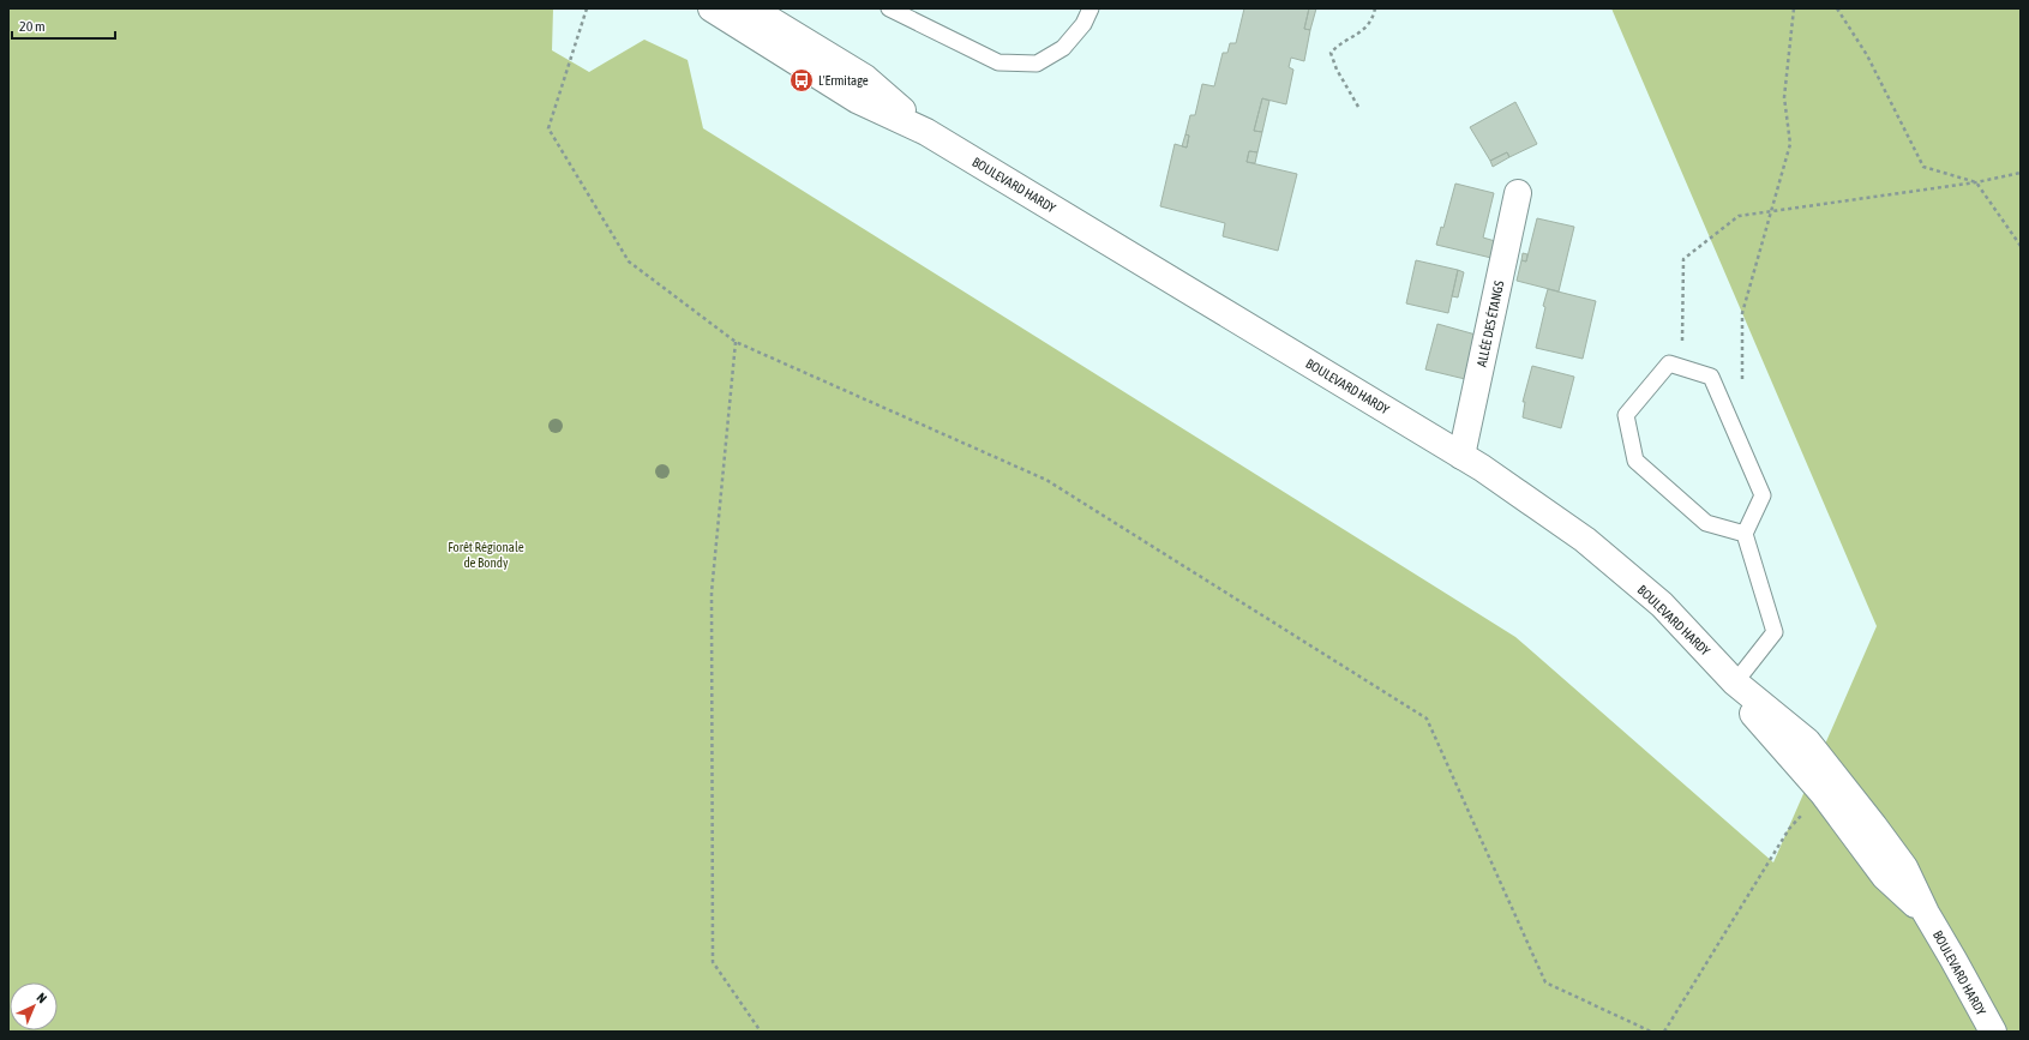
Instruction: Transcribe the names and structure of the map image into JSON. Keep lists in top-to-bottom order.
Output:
{
  "streets": {
    "street": ["BOULEVARD HARDY", "ALLÉE DES ÉTANGS"]
  },
  "crossings": [
    ["BOULEVARD HARDY", "ALLÉE DES ÉTANGS"]
  ],
  "parks": ["Forêt Régionale de Bondy"],
  "places": {
    "bus stop": ["L'Ermitage"]
  },
  "scale_bar": "20 m",
  "north": "top right"
}
